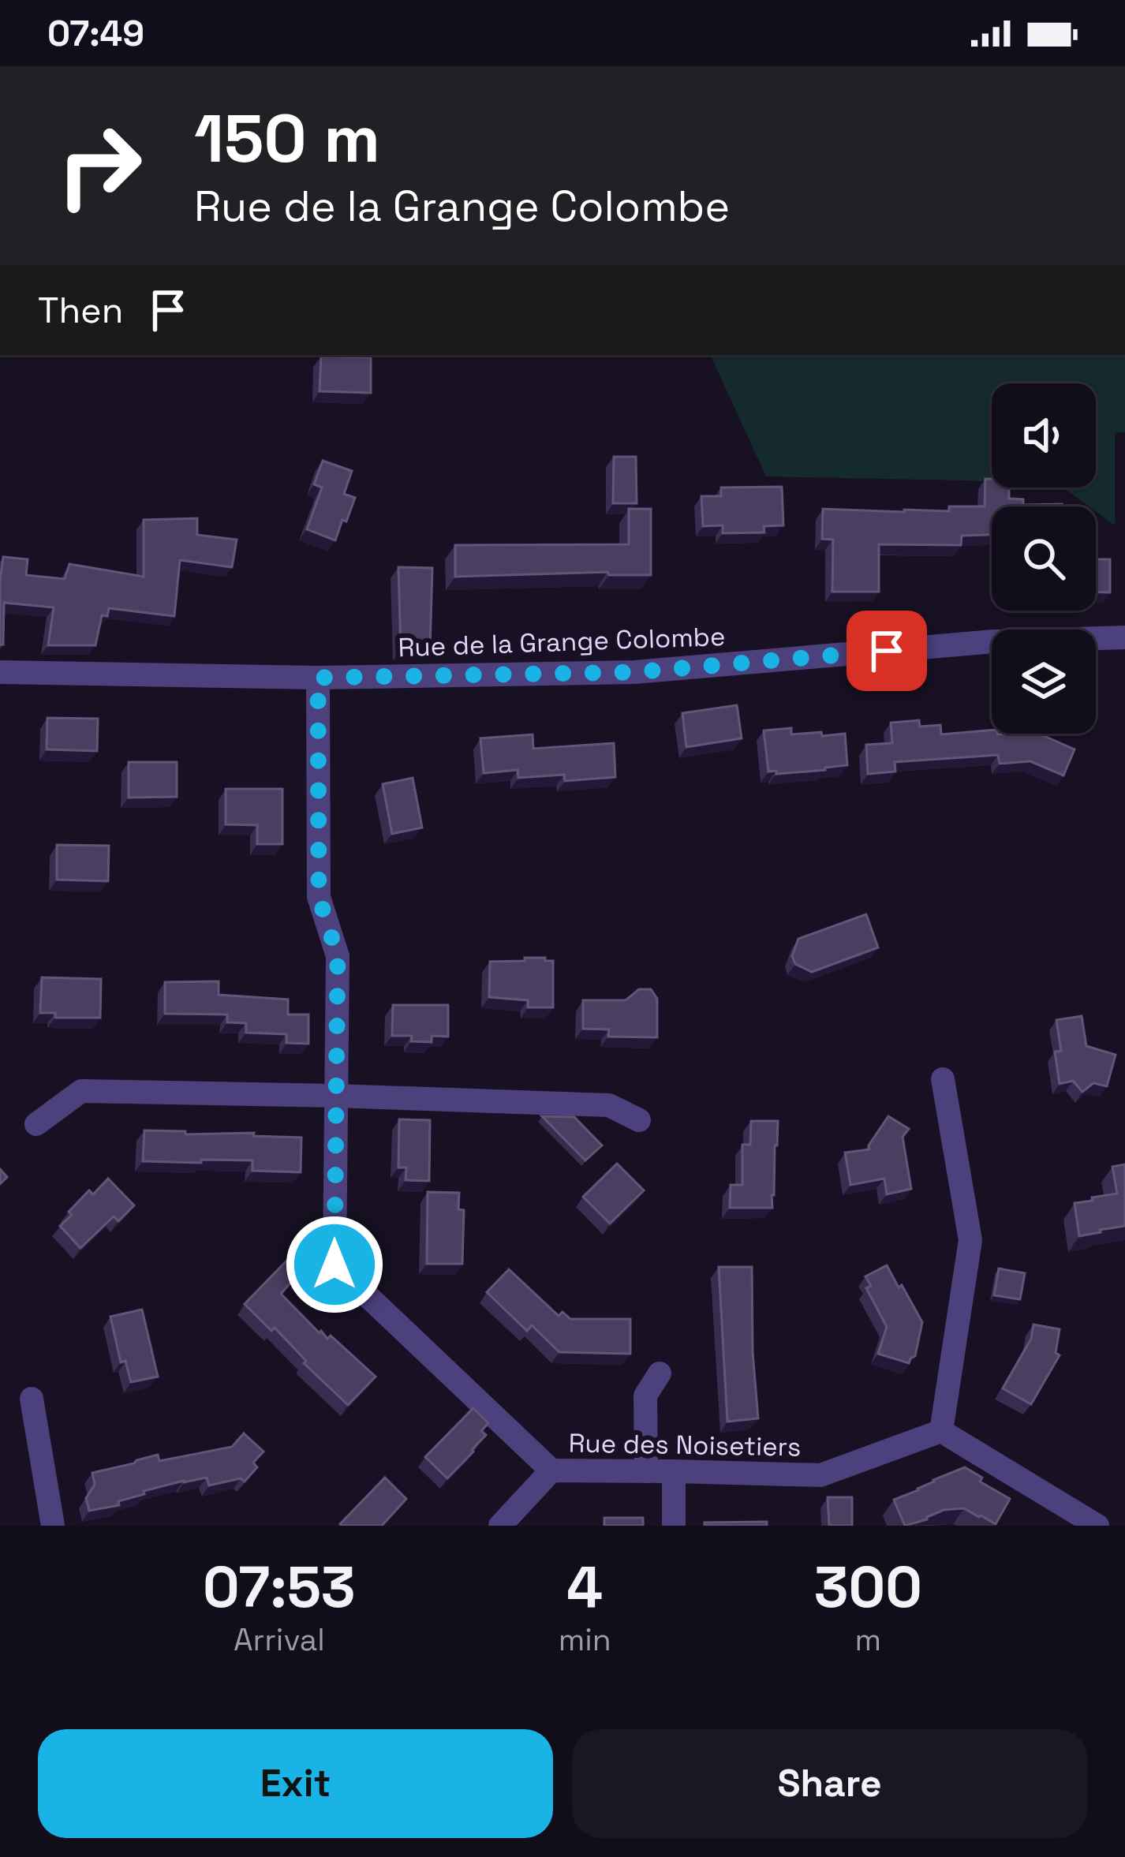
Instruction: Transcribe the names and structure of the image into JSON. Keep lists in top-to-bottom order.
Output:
{
  "streets": {
    "street": ["Rue de la Grange Colombe", "Rue des Noisetiers"]
  },
  "page": {
    "status": "07:49",
    "turn": ["150 m", "Rue de la Grange Colombe"],
    "then": "Then",
    "eta": [
      "07:53",
      "Arrival",
      "4",
      "min",
      "300",
      "m"
    ],
    "buttons": ["Exit", "Share"]
  }
}
